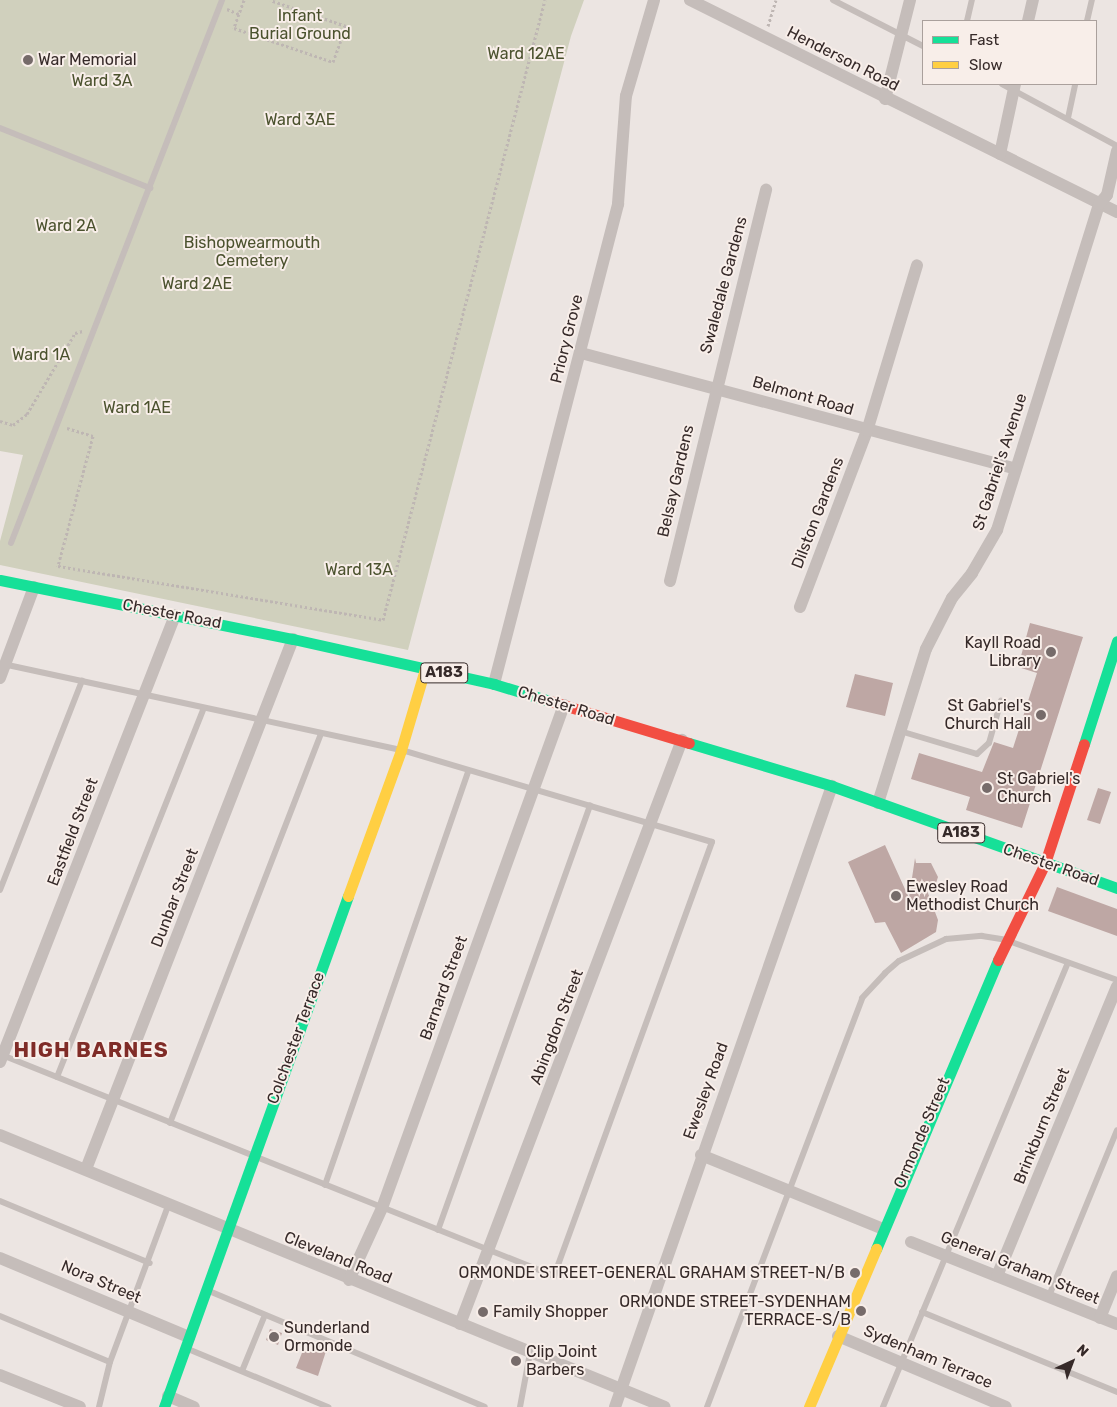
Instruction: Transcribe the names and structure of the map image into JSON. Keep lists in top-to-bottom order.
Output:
{
  "streets": {
    "street": [
      "Henderson Road",
      "Swaledale Gardens",
      "Priory Grove",
      "Belmont Road",
      "St Gabriel's Avenue",
      "Belsay Gardens",
      "Dilston Gardens",
      "Chester Road",
      "A183",
      "Eastfield Street",
      "Dunbar Street",
      "Barnard Street",
      "Abingdon Street",
      "Colchester Terrace",
      "Ewesley Road",
      "Brinkburn Street",
      "Ormonde Street",
      "Cleveland Road",
      "General Graham Street",
      "Nora Street",
      "Sydenham Terrace"
    ]
  },
  "crossings": [
    ["Henderson Road", "St Gabriel's Avenue"],
    ["Swaledale Gardens", "Belmont Road"],
    ["Swaledale Gardens", "Belsay Gardens"],
    ["Priory Grove", "Belmont Road"],
    ["Priory Grove", "Chester Road"],
    ["Belmont Road", "St Gabriel's Avenue"],
    ["Belmont Road", "Belsay Gardens"],
    ["Belmont Road", "Dilston Gardens"],
    ["St Gabriel's Avenue", "Chester Road"],
    ["Chester Road", "Eastfield Street"],
    ["Chester Road", "Dunbar Street"],
    ["Chester Road", "Barnard Street"],
    ["Chester Road", "Abingdon Street"],
    ["Chester Road", "Colchester Terrace"],
    ["Chester Road", "Ewesley Road"],
    ["Chester Road", "Ormonde Street"],
    ["Dunbar Street", "Cleveland Road"],
    ["Barnard Street", "Cleveland Road"],
    ["Abingdon Street", "Cleveland Road"],
    ["Colchester Terrace", "Cleveland Road"],
    ["Colchester Terrace", "Nora Street"],
    ["Ewesley Road", "Cleveland Road"],
    ["Brinkburn Street", "General Graham Street"],
    ["Ormonde Street", "Sydenham Terrace"]
  ],
  "districts": ["HIGH BARNES"],
  "parks": [
    "Infant Burial Ground",
    "Ward 12AE",
    "Ward 3A",
    "Ward 3AE",
    "Ward 2A",
    "Bishopwearmouth Cemetery",
    "Ward 2AE",
    "Ward 1A",
    "Ward 1AE",
    "Ward 13A"
  ],
  "places": [
    "War Memorial",
    "Kayll Road Library",
    "St Gabriel's Church Hall",
    "St Gabriel's Church",
    "Ewesley Road Methodist Church",
    "ORMONDE STREET-GENERAL GRAHAM STREET-N/B",
    "ORMONDE STREET-SYDENHAM TERRACE-S/B",
    "Family Shopper",
    "Sunderland Ormonde",
    "Clip Joint Barbers"
  ],
  "legend": ["Fast", "Slow"],
  "north": "top right"
}
